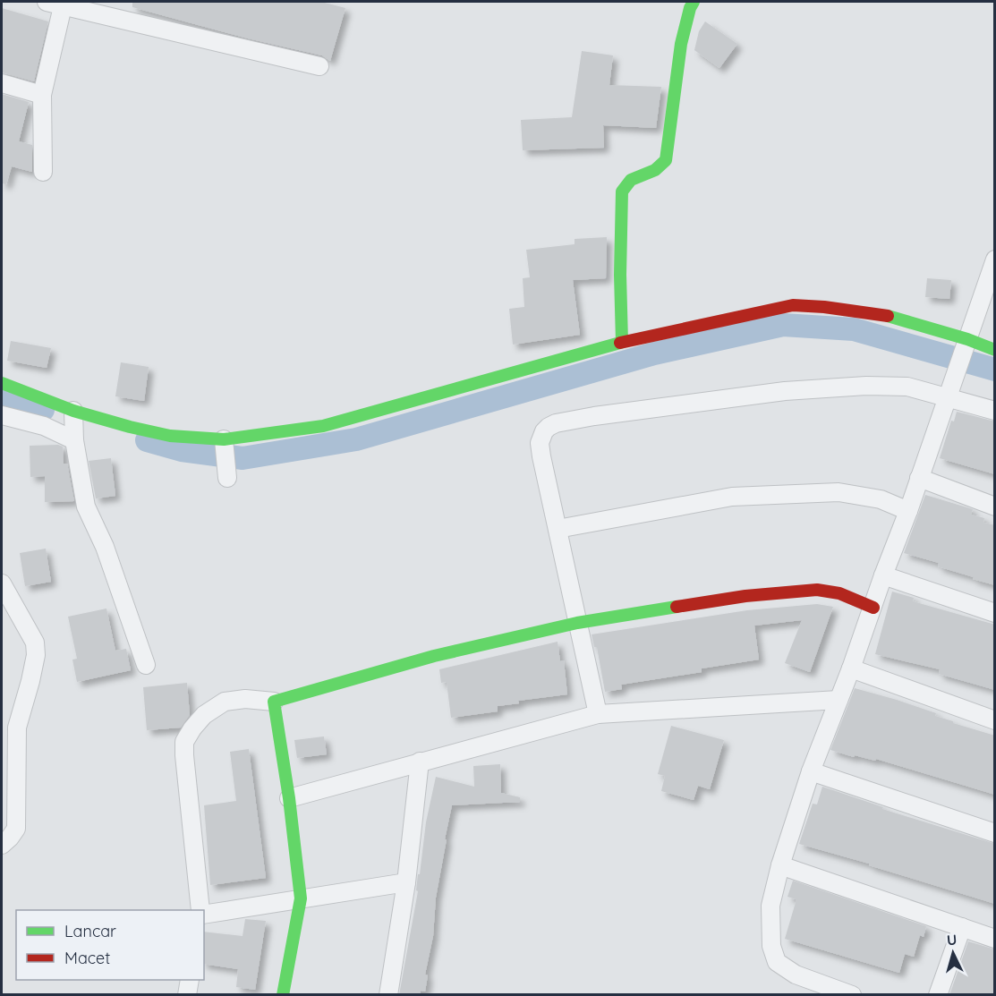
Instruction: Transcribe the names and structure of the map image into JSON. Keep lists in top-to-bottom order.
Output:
{
  "legend": ["Lancar", "Macet"],
  "north": "top"
}
